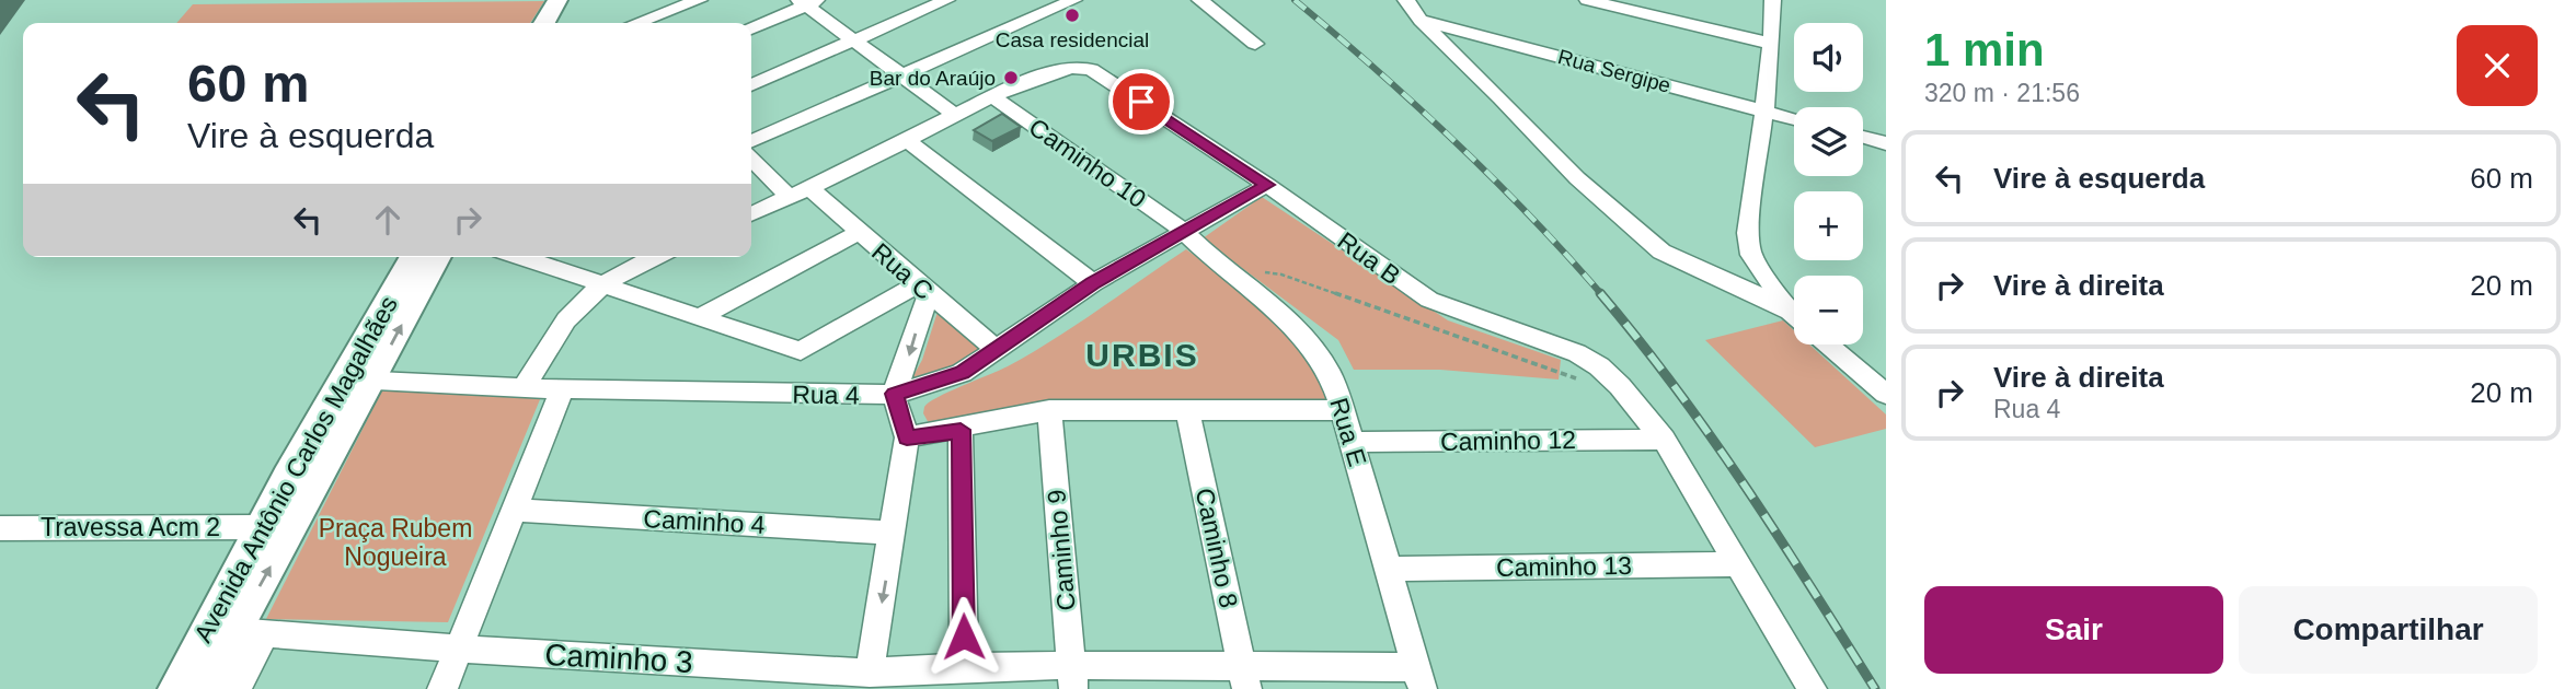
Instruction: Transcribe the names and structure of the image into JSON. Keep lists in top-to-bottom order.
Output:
{
  "streets": {
    "main road": ["Avenida Antônio Carlos Magalhães"],
    "street": [
      "Rua Sergipe",
      "Caminho 10",
      "Rua B",
      "Rua C",
      "Rua 4",
      "Rua E",
      "Caminho 12",
      "Caminho 4",
      "Travessa Acm 2",
      "Caminho 8",
      "Caminho 9",
      "Caminho 13",
      "Caminho 3"
    ]
  },
  "crossings": [
    ["Caminho 10", "Rua B"],
    ["Caminho 10", "Rua 4"],
    ["Caminho 10", "Rua E"],
    ["Rua B", "Rua C"],
    ["Rua B", "Rua 4"],
    ["Rua B", "Caminho 12"],
    ["Rua B", "Caminho 13"],
    ["Rua C", "Rua 4"],
    ["Rua 4", "Rua E"],
    ["Rua 4", "Avenida Antônio Carlos Magalhães"],
    ["Rua E", "Caminho 12"],
    ["Rua E", "Caminho 13"],
    ["Rua E", "Caminho 3"],
    ["Avenida Antônio Carlos Magalhães", "Travessa Acm 2"],
    ["Avenida Antônio Carlos Magalhães", "Caminho 3"],
    ["Caminho 8", "Caminho 3"],
    ["Caminho 9", "Caminho 3"]
  ],
  "districts": ["URBIS"],
  "parks": ["Praça Rubem Nogueira"],
  "places": ["Casa residencial", "Bar do Araújo"],
  "page": {
    "heading": ["1 min", "320 m · 21:56"],
    "map_buttons": ["+", "−"],
    "turn": ["60 m", "Vire à esquerda"],
    "list": [
      {
        "name": "Vire à esquerda",
        "value": "60 m"
      },
      {
        "name": "Vire à direita",
        "value": "20 m"
      },
      {
        "name": "Vire à direita",
        "note": "Rua 4",
        "value": "20 m"
      }
    ],
    "buttons": ["Sair", "Compartilhar"]
  }
}
